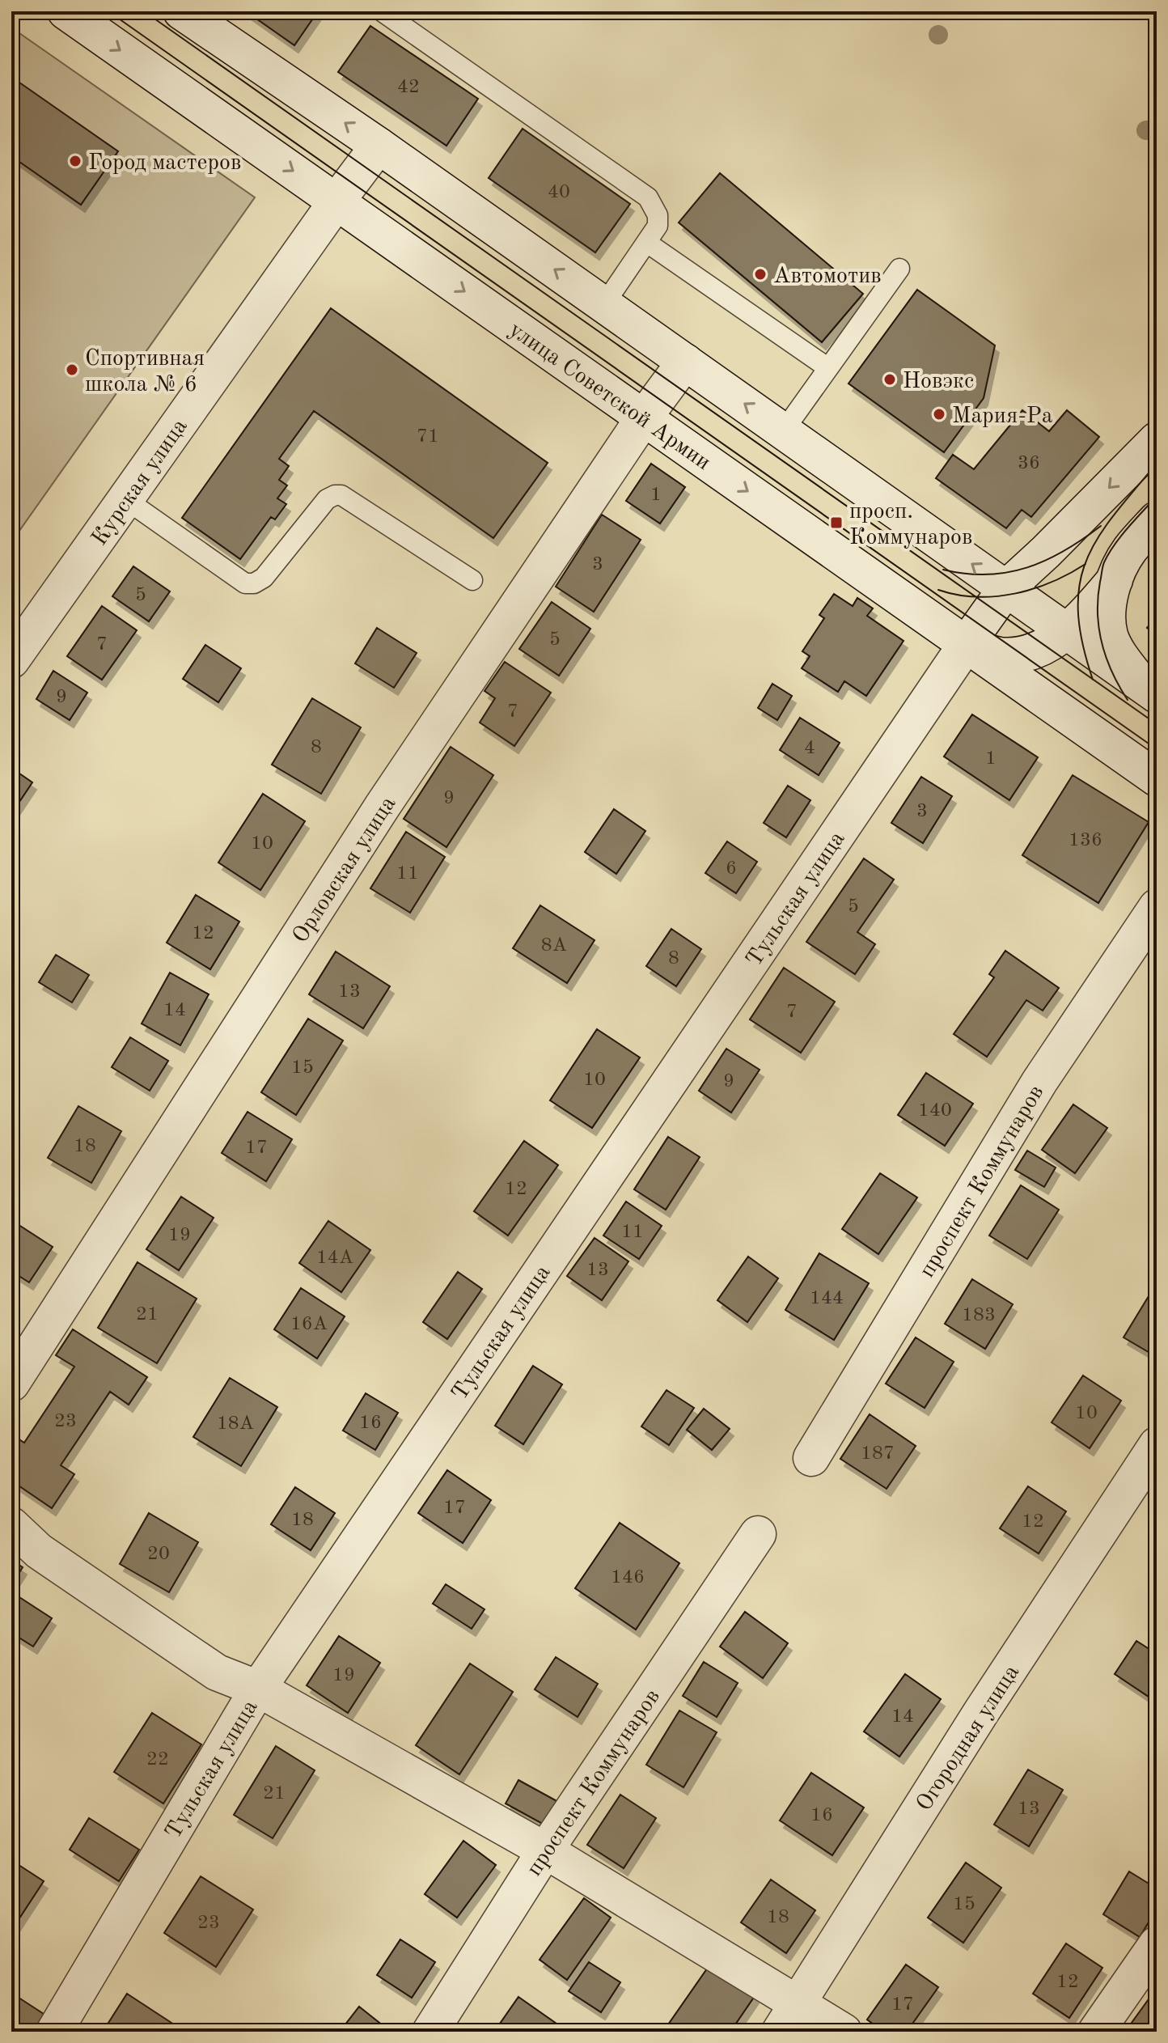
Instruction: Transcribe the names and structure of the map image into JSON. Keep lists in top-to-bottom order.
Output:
{
  "streets": {
    "street": [
      "улица Советской Армии",
      "Курская улица",
      "Орловская улица",
      "Тульская улица",
      "проспект Коммунаров",
      "Огородная улица"
    ]
  },
  "crossings": [
    ["улица Советской Армии", "Курская улица"],
    ["улица Советской Армии", "Орловская улица"],
    ["улица Советской Армии", "Тульская улица"]
  ],
  "places": {
    "other": [
      "Город мастеров",
      "Автомотив",
      "Спортивная школа № 6",
      "Новэкс",
      "Мария-Ра"
    ],
    "transit": ["просп. Коммунаров"]
  },
  "house_numbers": [
    "42",
    "40",
    "71",
    "36",
    "1",
    "3",
    "5",
    "5",
    "7",
    "9",
    "7",
    "8",
    "4",
    "1",
    "9",
    "3",
    "136",
    "10",
    "6",
    "11",
    "5",
    "12",
    "8А",
    "8",
    "13",
    "14",
    "7",
    "15",
    "10",
    "9",
    "140",
    "18",
    "17",
    "12",
    "11",
    "19",
    "14А",
    "13",
    "144",
    "21",
    "183",
    "16А",
    "10",
    "23",
    "16",
    "18А",
    "187",
    "17",
    "18",
    "12",
    "20",
    "146",
    "19",
    "14",
    "22",
    "21",
    "13",
    "16",
    "15",
    "18",
    "23",
    "12",
    "17"
  ]
}
